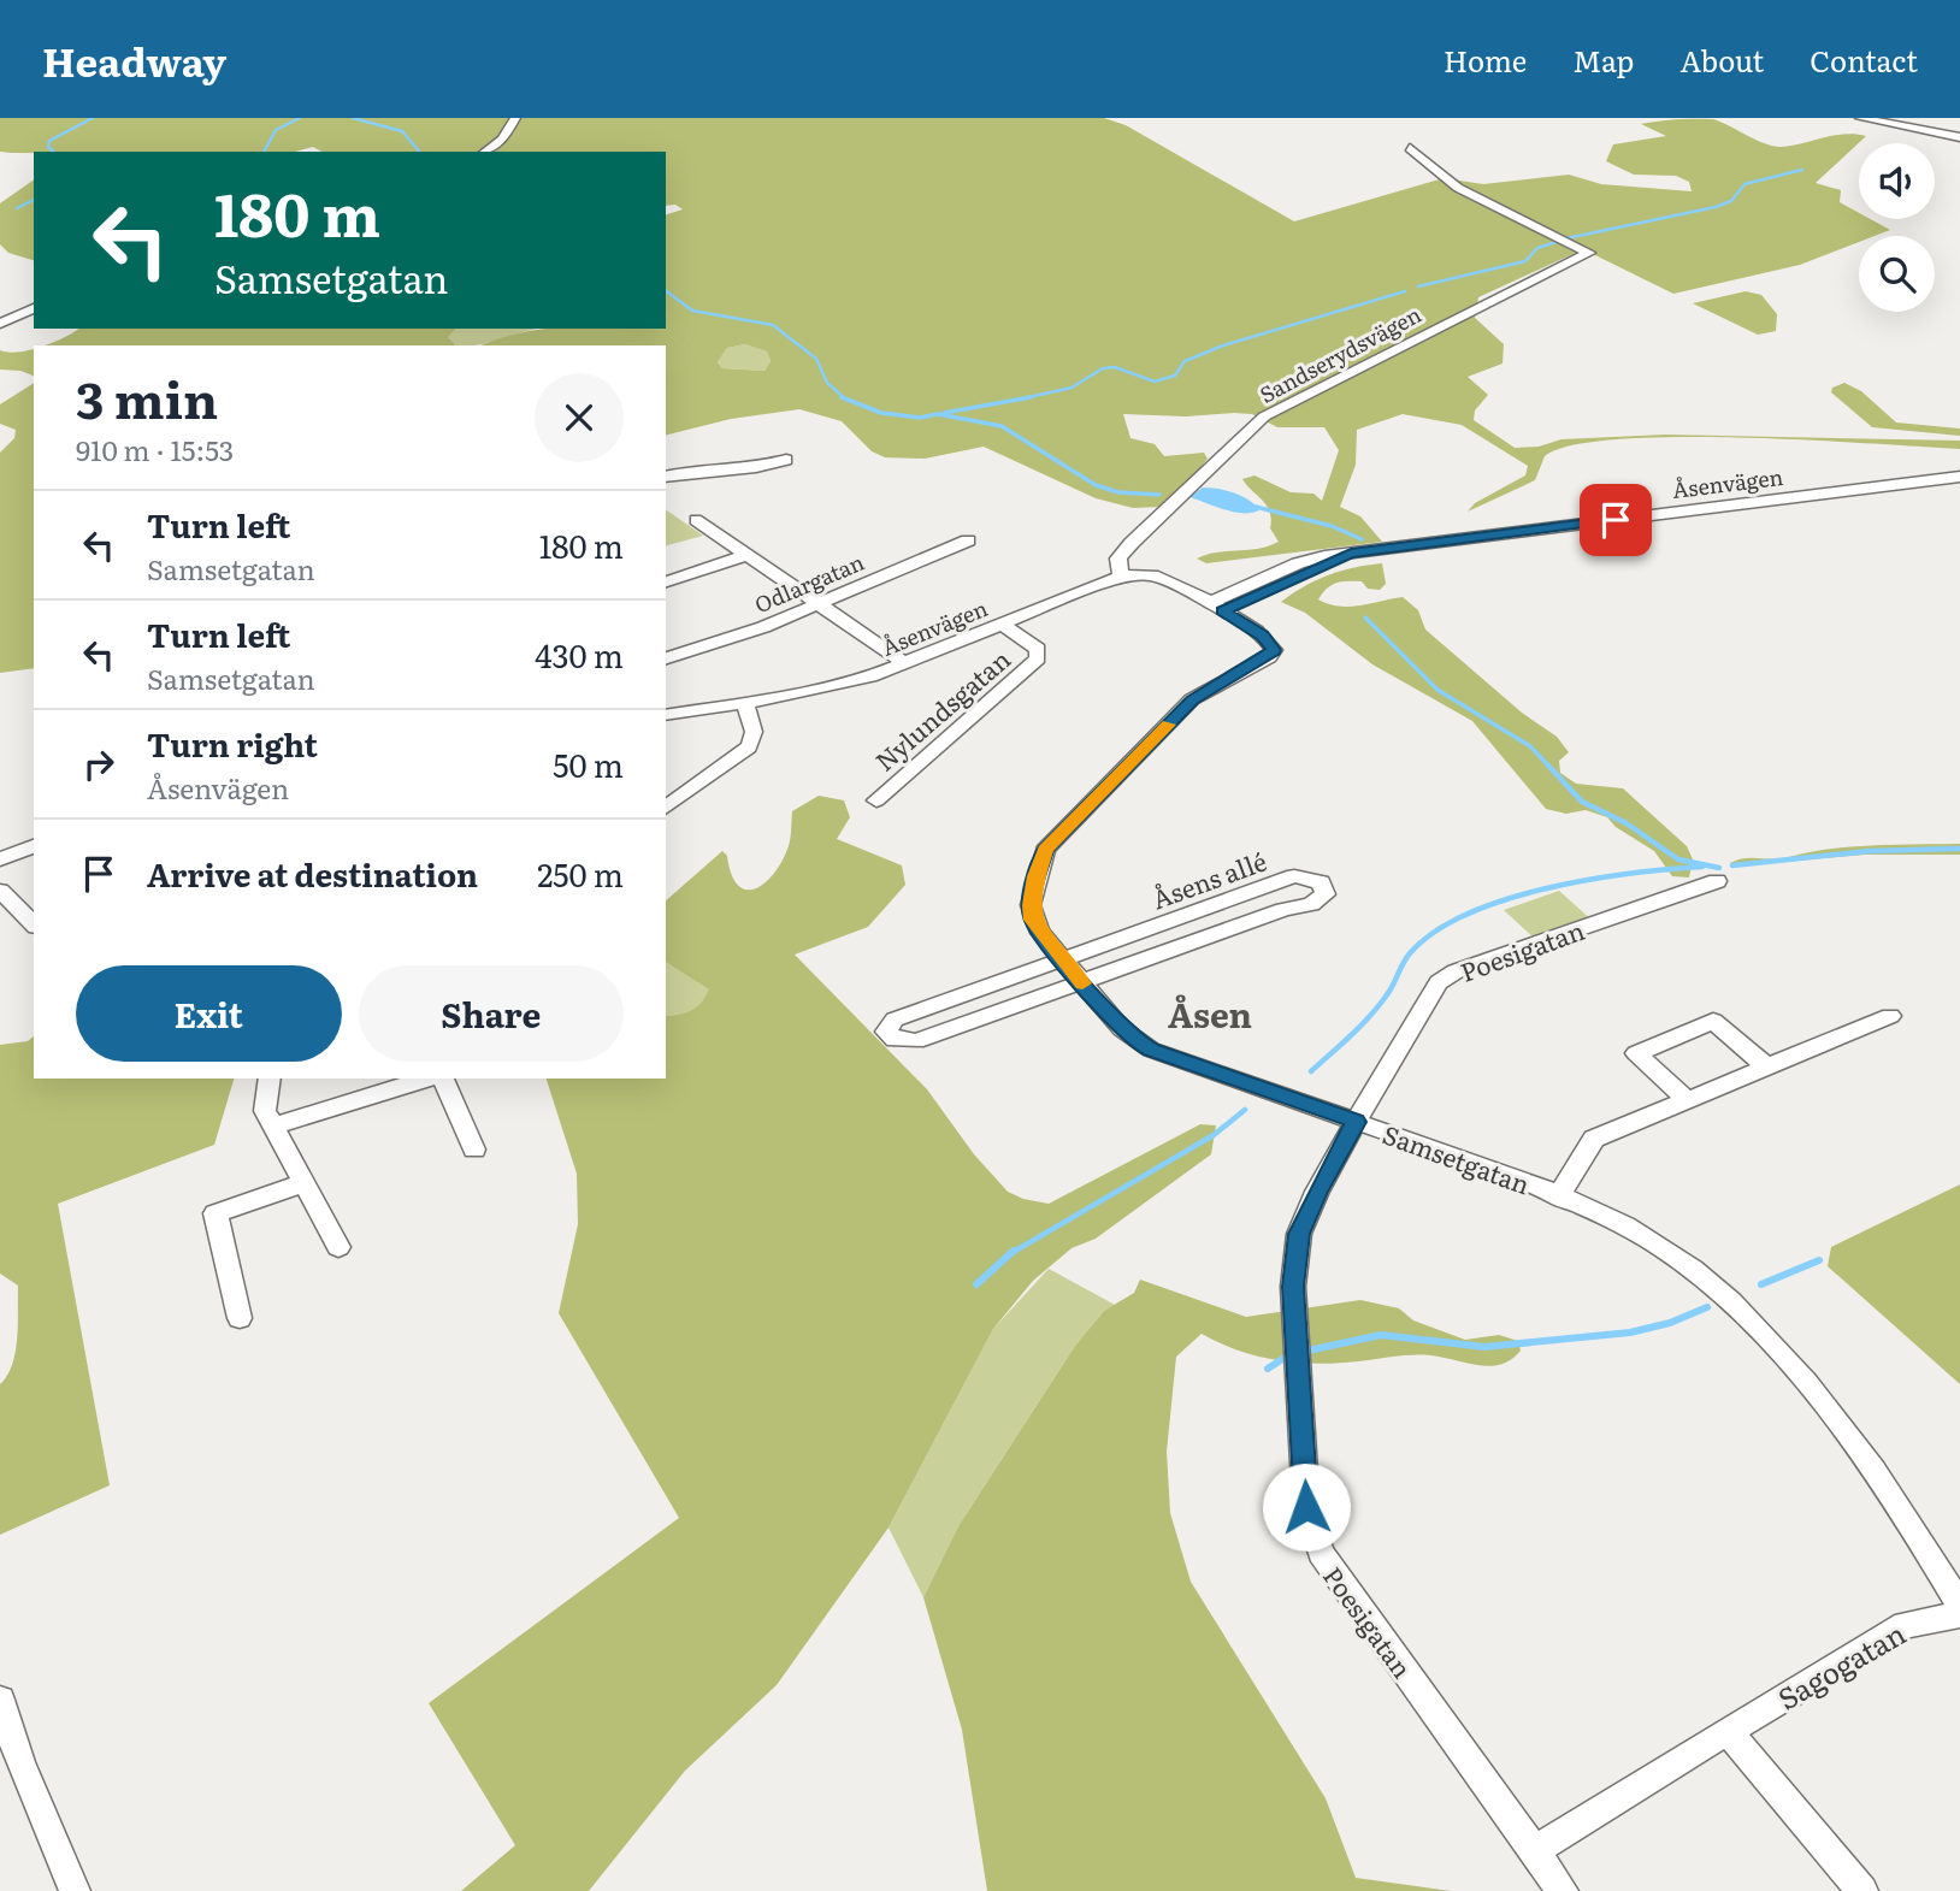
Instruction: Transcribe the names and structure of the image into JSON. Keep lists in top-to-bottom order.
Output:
{
  "streets": {
    "street": [
      "Sandserydsvägen",
      "Åsenvägen",
      "Odlargatan",
      "Nylundsgatan",
      "Åsens allé",
      "Poesigatan",
      "Samsetgatan",
      "Sagogatan"
    ]
  },
  "crossings": [
    ["Sandserydsvägen", "Åsenvägen"],
    ["Åsenvägen", "Nylundsgatan"],
    ["Åsenvägen", "Samsetgatan"],
    ["Åsens allé", "Samsetgatan"],
    ["Poesigatan", "Samsetgatan"],
    ["Poesigatan", "Sagogatan"]
  ],
  "districts": ["Åsen"],
  "page": {
    "header": "Headway",
    "nav": [
      "Home",
      "Map",
      "About",
      "Contact"
    ],
    "turn": ["180 m", "Samsetgatan"],
    "heading": ["3 min", "910 m · 15:53"],
    "list": [
      {
        "name": "Turn left",
        "note": "Samsetgatan",
        "value": "180 m"
      },
      {
        "name": "Turn left",
        "note": "Samsetgatan",
        "value": "430 m"
      },
      {
        "name": "Turn right",
        "note": "Åsenvägen",
        "value": "50 m"
      },
      {
        "name": "Arrive at destination",
        "value": "250 m"
      }
    ],
    "buttons": ["Exit", "Share"]
  }
}
